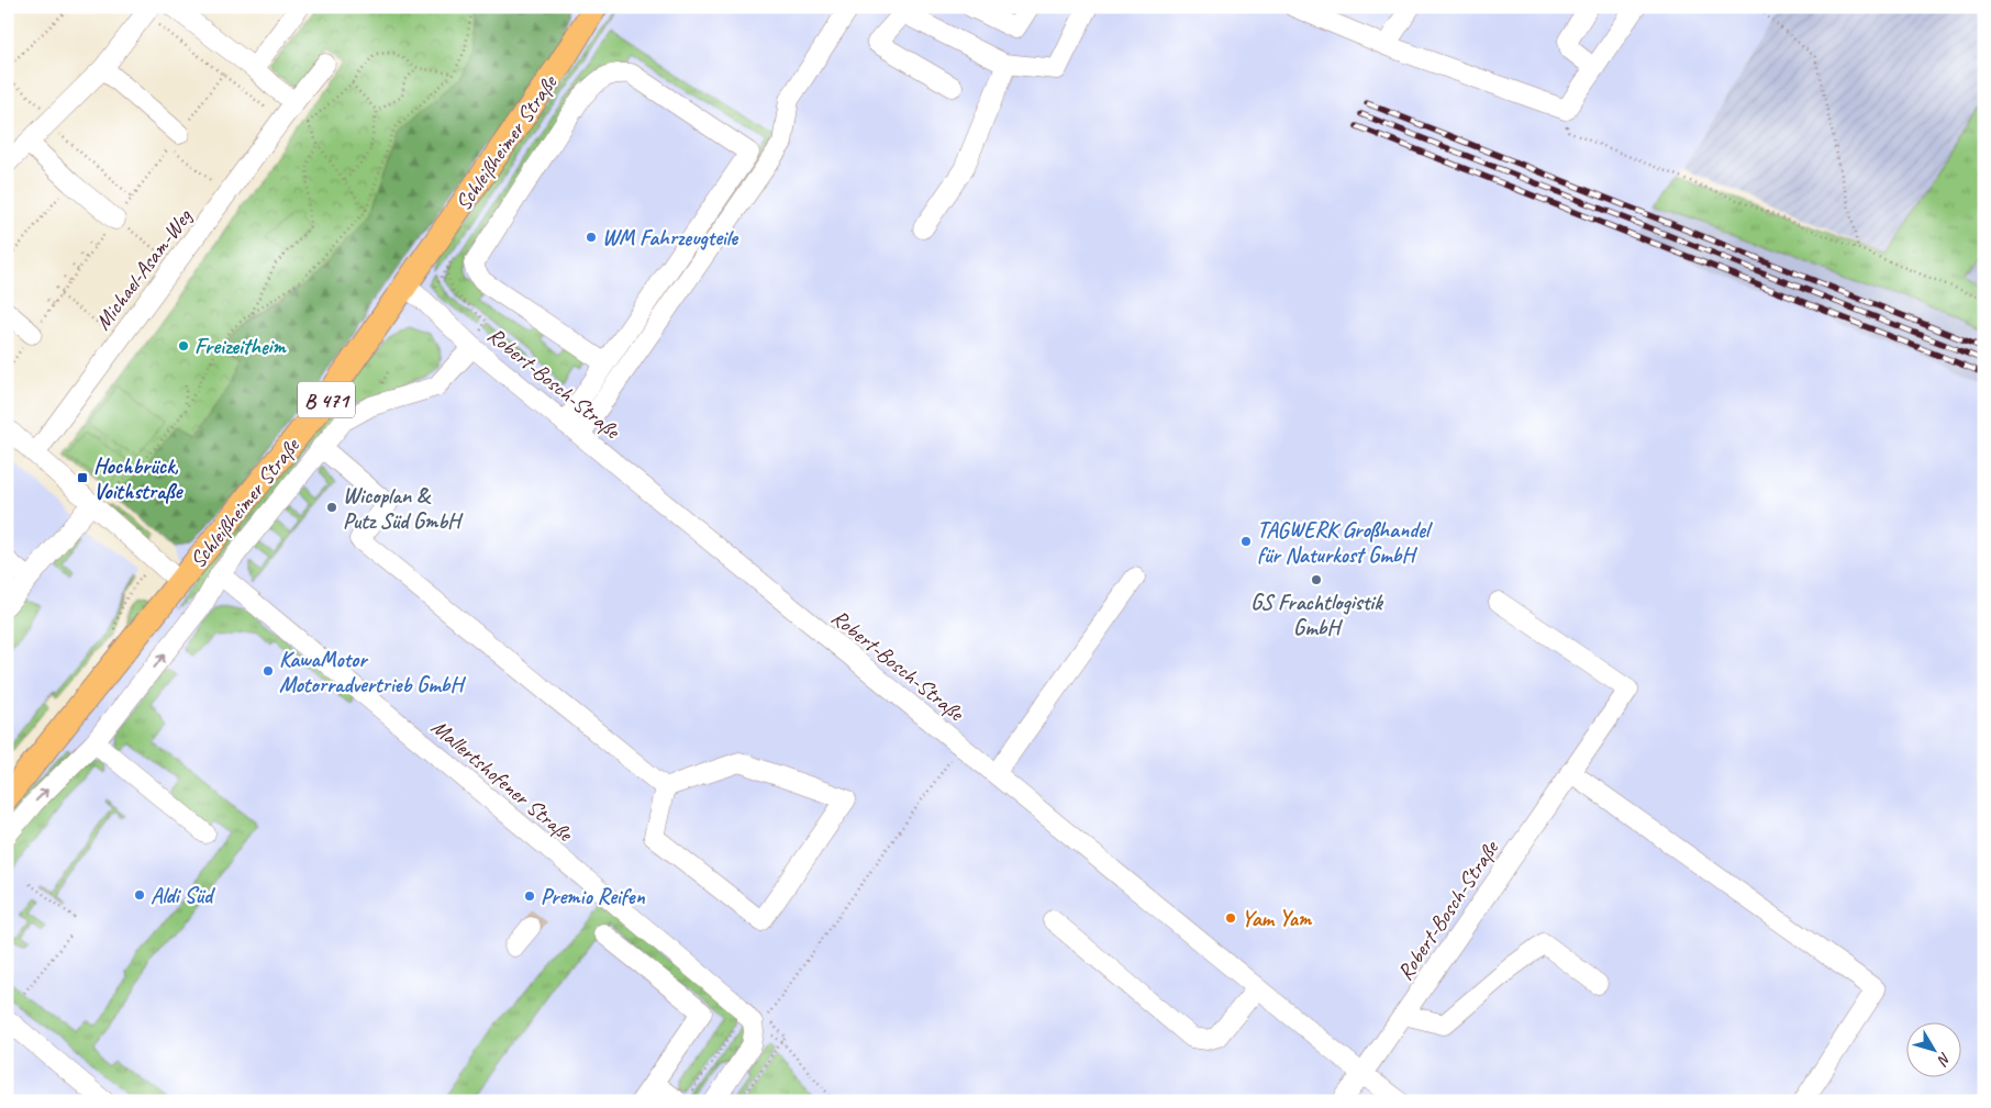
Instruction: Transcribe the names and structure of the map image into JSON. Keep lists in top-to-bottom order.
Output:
{
  "streets": {
    "main road": ["Schleißheimer Straße", "B 471"],
    "street": ["Michael-Asam-Weg", "Robert-Bosch-Straße", "Mallertshofener Straße"]
  },
  "crossings": [
    ["Schleißheimer Straße", "Robert-Bosch-Straße"],
    ["Schleißheimer Straße", "Mallertshofener Straße"]
  ],
  "places": {
    "other": [
      "WM Fahrzeugteile",
      "Freizeitheim",
      "Wicoplan & Putz Süd GmbH",
      "TAGWERK Großhandel für Naturkost GmbH",
      "GS Frachtlogistik GmbH",
      "KawaMotor Motorradvertrieb GmbH",
      "Aldi Süd",
      "Premio Reifen",
      "Yam Yam"
    ],
    "transit": ["Hochbrück, Voithstraße"]
  },
  "north": "bottom right"
}
